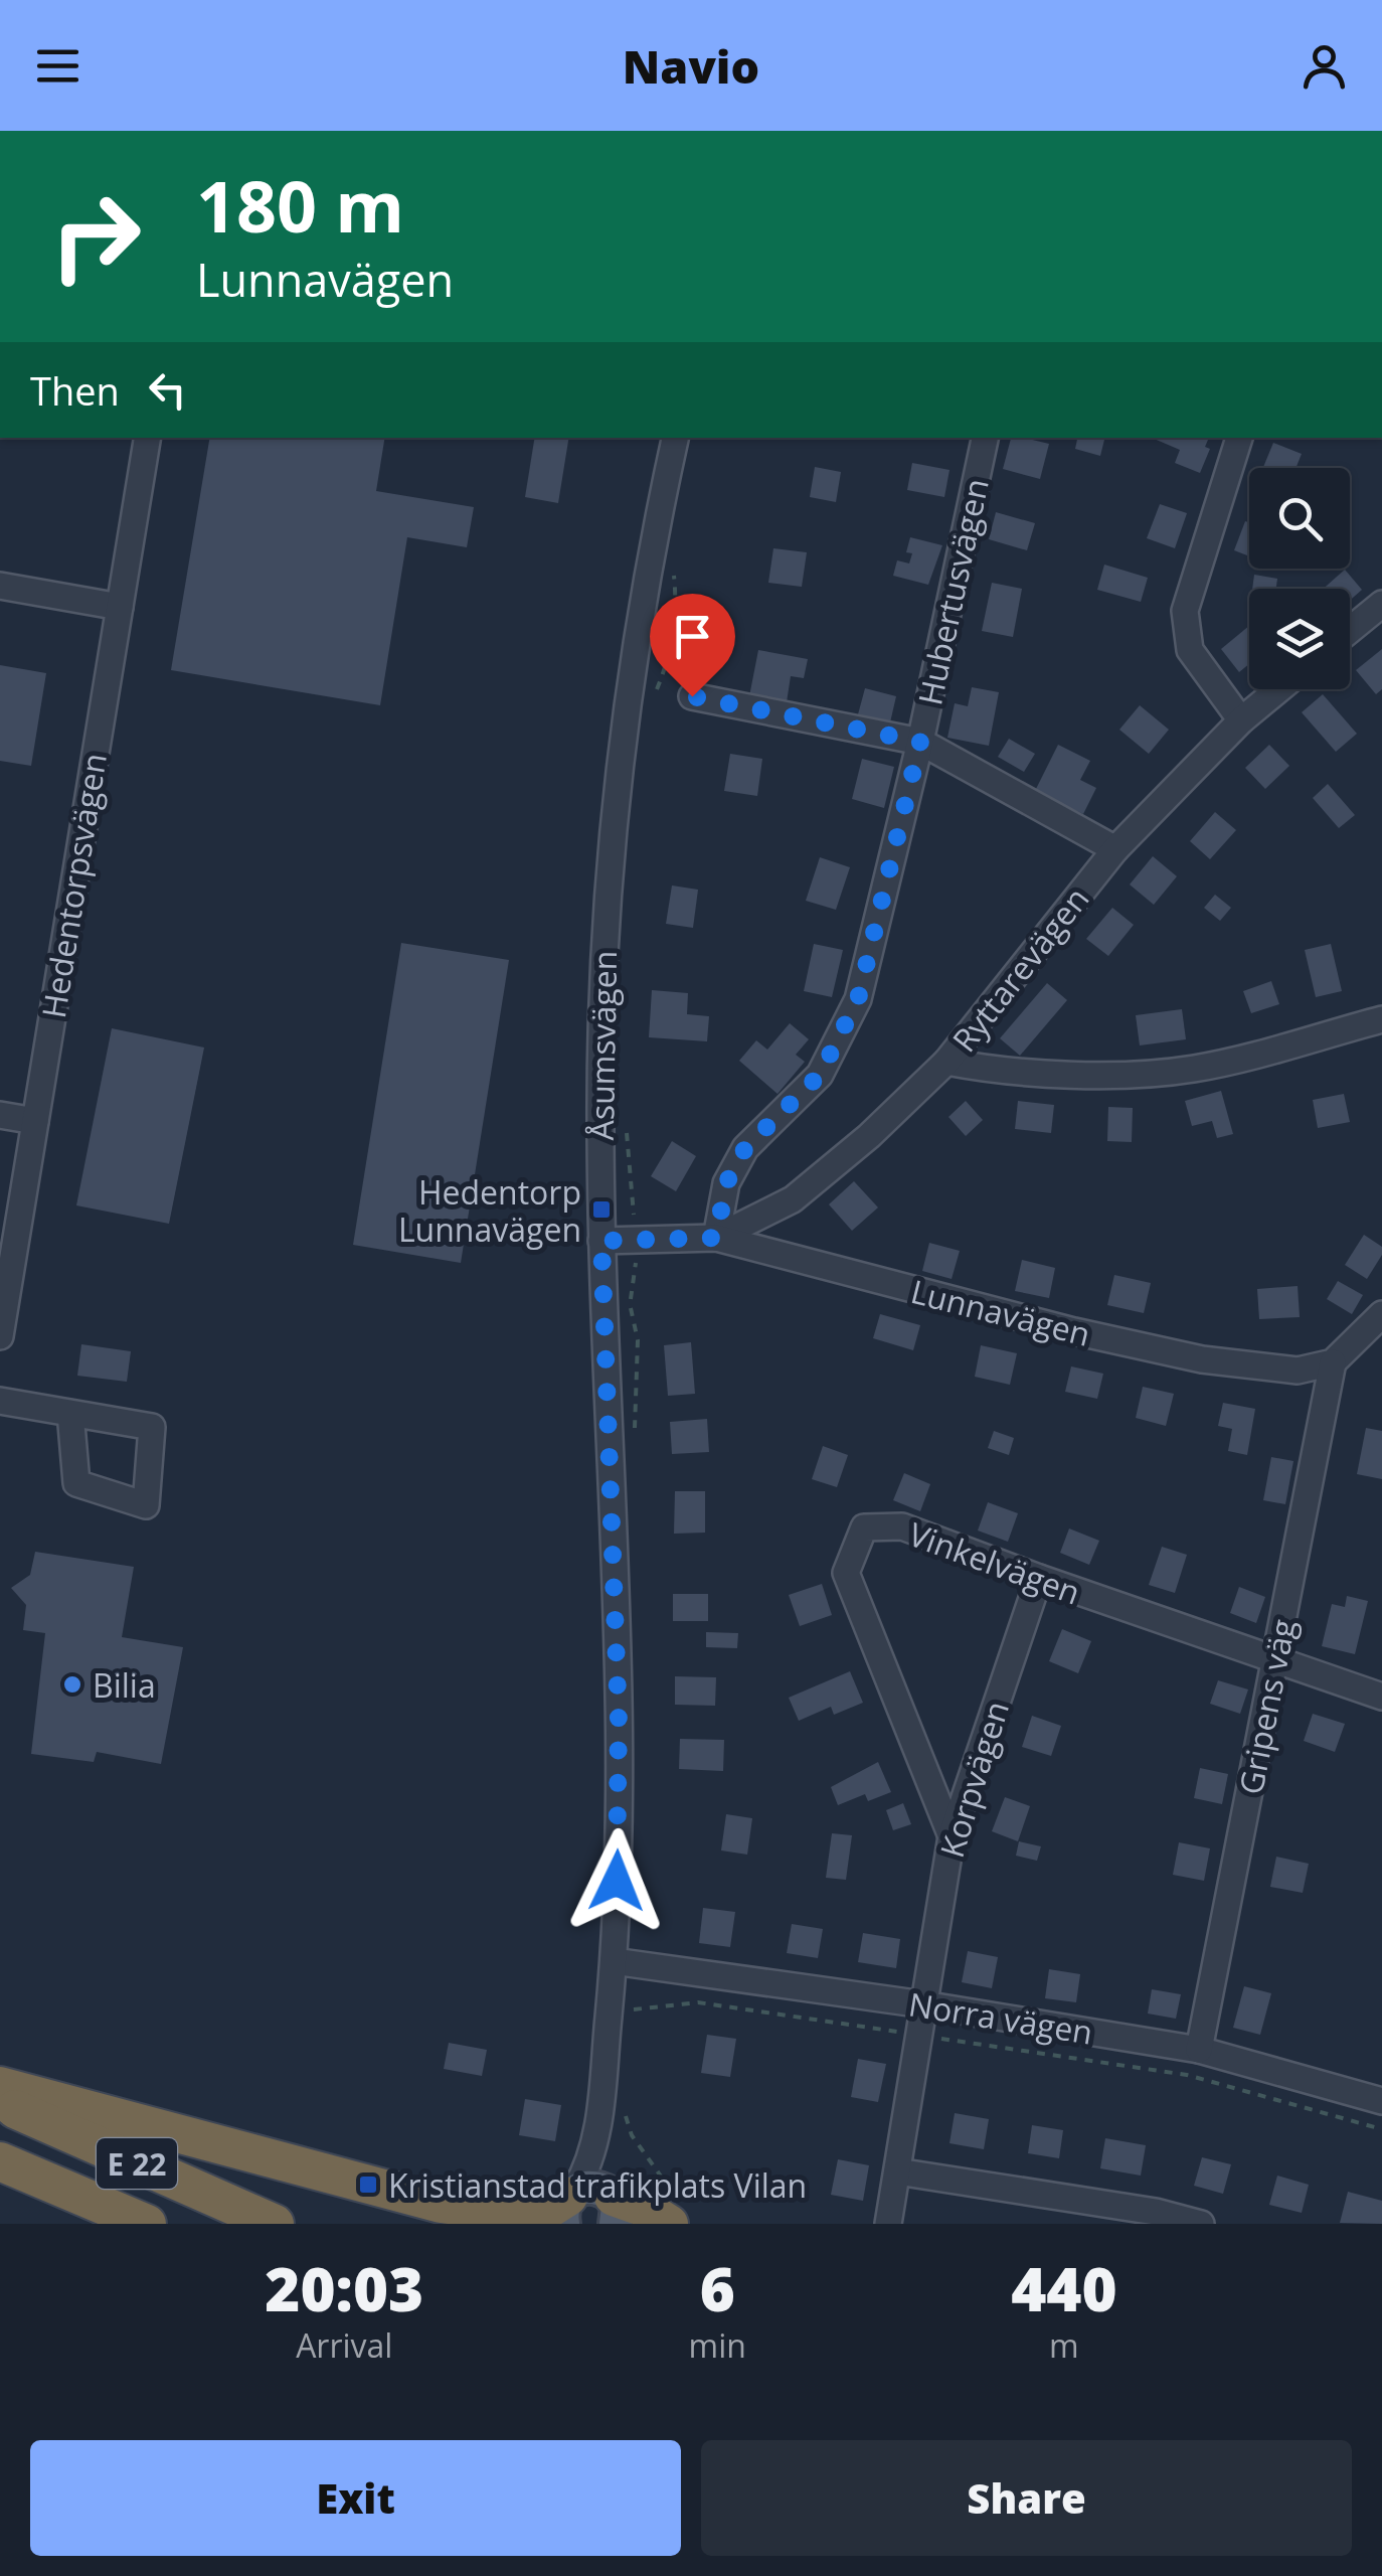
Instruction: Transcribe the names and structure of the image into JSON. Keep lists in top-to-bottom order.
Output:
{
  "streets": {
    "highway": ["E 22"],
    "street": [
      "Hubertusvägen",
      "Hedentorpsvägen",
      "Ryttarevägen",
      "Åsumsvägen",
      "Lunnavägen",
      "Vinkelvägen",
      "Gripens väg",
      "Korpvägen",
      "Norra vägen"
    ]
  },
  "crossings": [
    ["Hubertusvägen", "Ryttarevägen"],
    ["Hubertusvägen", "Lunnavägen"],
    ["Ryttarevägen", "Lunnavägen"],
    ["Åsumsvägen", "Lunnavägen"],
    ["Åsumsvägen", "Norra vägen"],
    ["Lunnavägen", "Gripens väg"],
    ["Vinkelvägen", "Gripens väg"],
    ["Vinkelvägen", "Korpvägen"],
    ["Gripens väg", "Norra vägen"],
    ["Korpvägen", "Norra vägen"]
  ],
  "places": {
    "transit": ["Hedentorp Lunnavägen", "Kristianstad trafikplats Vilan"],
    "other": ["Bilia"]
  },
  "page": {
    "header": "Navio",
    "turn": ["180 m", "Lunnavägen"],
    "then": "Then",
    "eta": [
      "20:03",
      "Arrival",
      "6",
      "min",
      "440",
      "m"
    ],
    "buttons": ["Exit", "Share"]
  }
}
